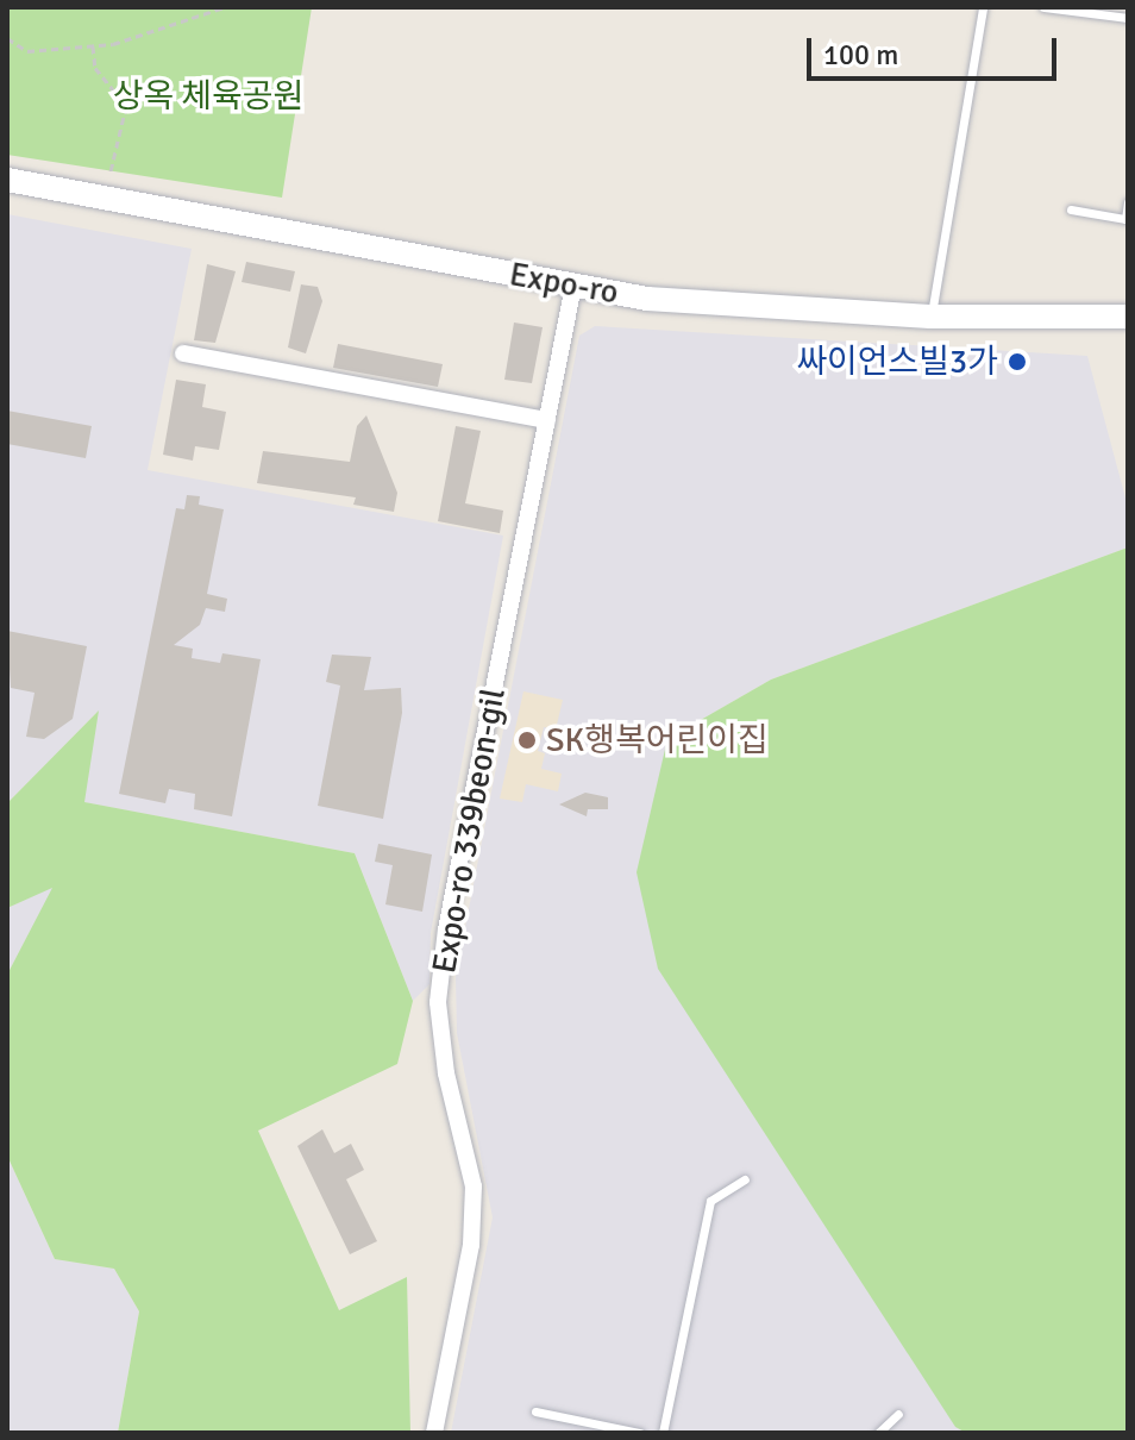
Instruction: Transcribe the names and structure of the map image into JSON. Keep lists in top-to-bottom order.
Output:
{
  "streets": {
    "main road": ["Expo-ro"],
    "street": ["Expo-ro 339beon-gil"]
  },
  "crossings": [
    ["Expo-ro", "Expo-ro 339beon-gil"]
  ],
  "parks": ["상옥 체육공원"],
  "places": ["싸이언스빌3가", "SK행복어린이집"],
  "scale_bar": "100 m"
}
